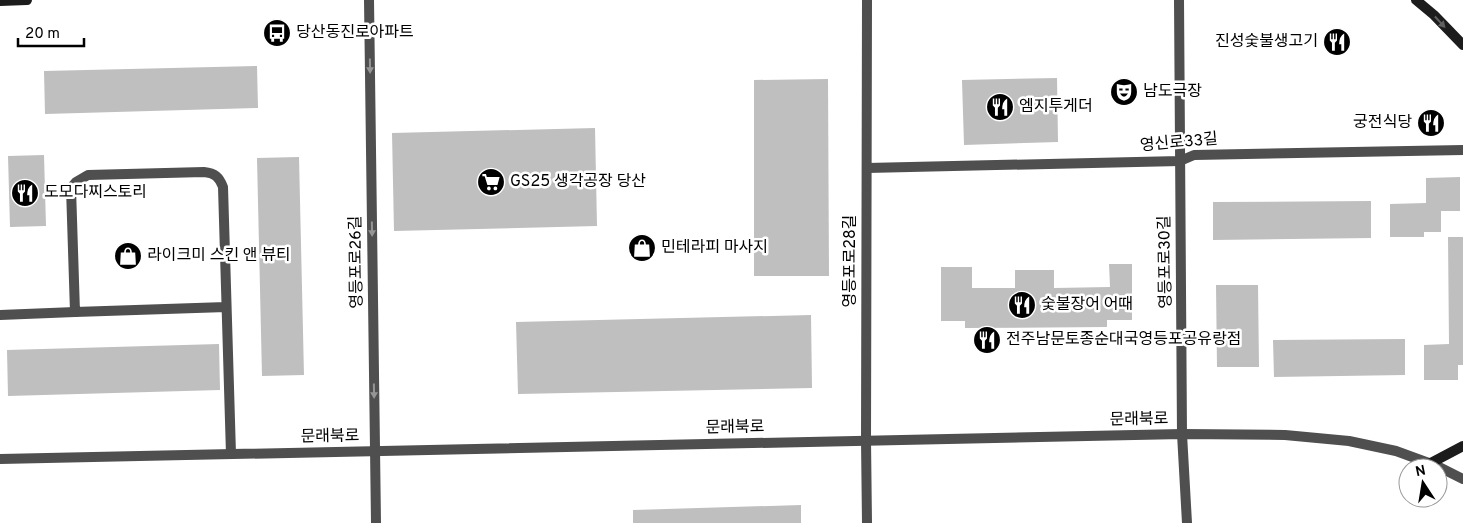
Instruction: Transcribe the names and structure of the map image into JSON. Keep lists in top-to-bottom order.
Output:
{
  "streets": {
    "street": [
      "영신로33길",
      "영등포로28길",
      "영등포로26길",
      "영등포로30길",
      "문래북로"
    ]
  },
  "crossings": [
    ["영신로33길", "영등포로28길"],
    ["영신로33길", "영등포로30길"],
    ["영등포로28길", "문래북로"],
    ["영등포로26길", "문래북로"],
    ["영등포로30길", "문래북로"]
  ],
  "one_way": ["영등포로26길"],
  "places": {
    "bus stop": ["당산동진로아파트"],
    "restaurant": [
      "진성숯불생고기",
      "엠지투게더",
      "궁전식당",
      "도모다찌스토리",
      "숯불장어 어때",
      "전주남문토종순대국영등포공유랑점"
    ],
    "theatre": ["남도극장"],
    "supermarket": ["GS25 생각공장 당산"],
    "shop": ["민테라피 마사지", "라이크미 스킨 앤 뷰티"]
  },
  "scale_bar": "20 m",
  "north": "top"
}
